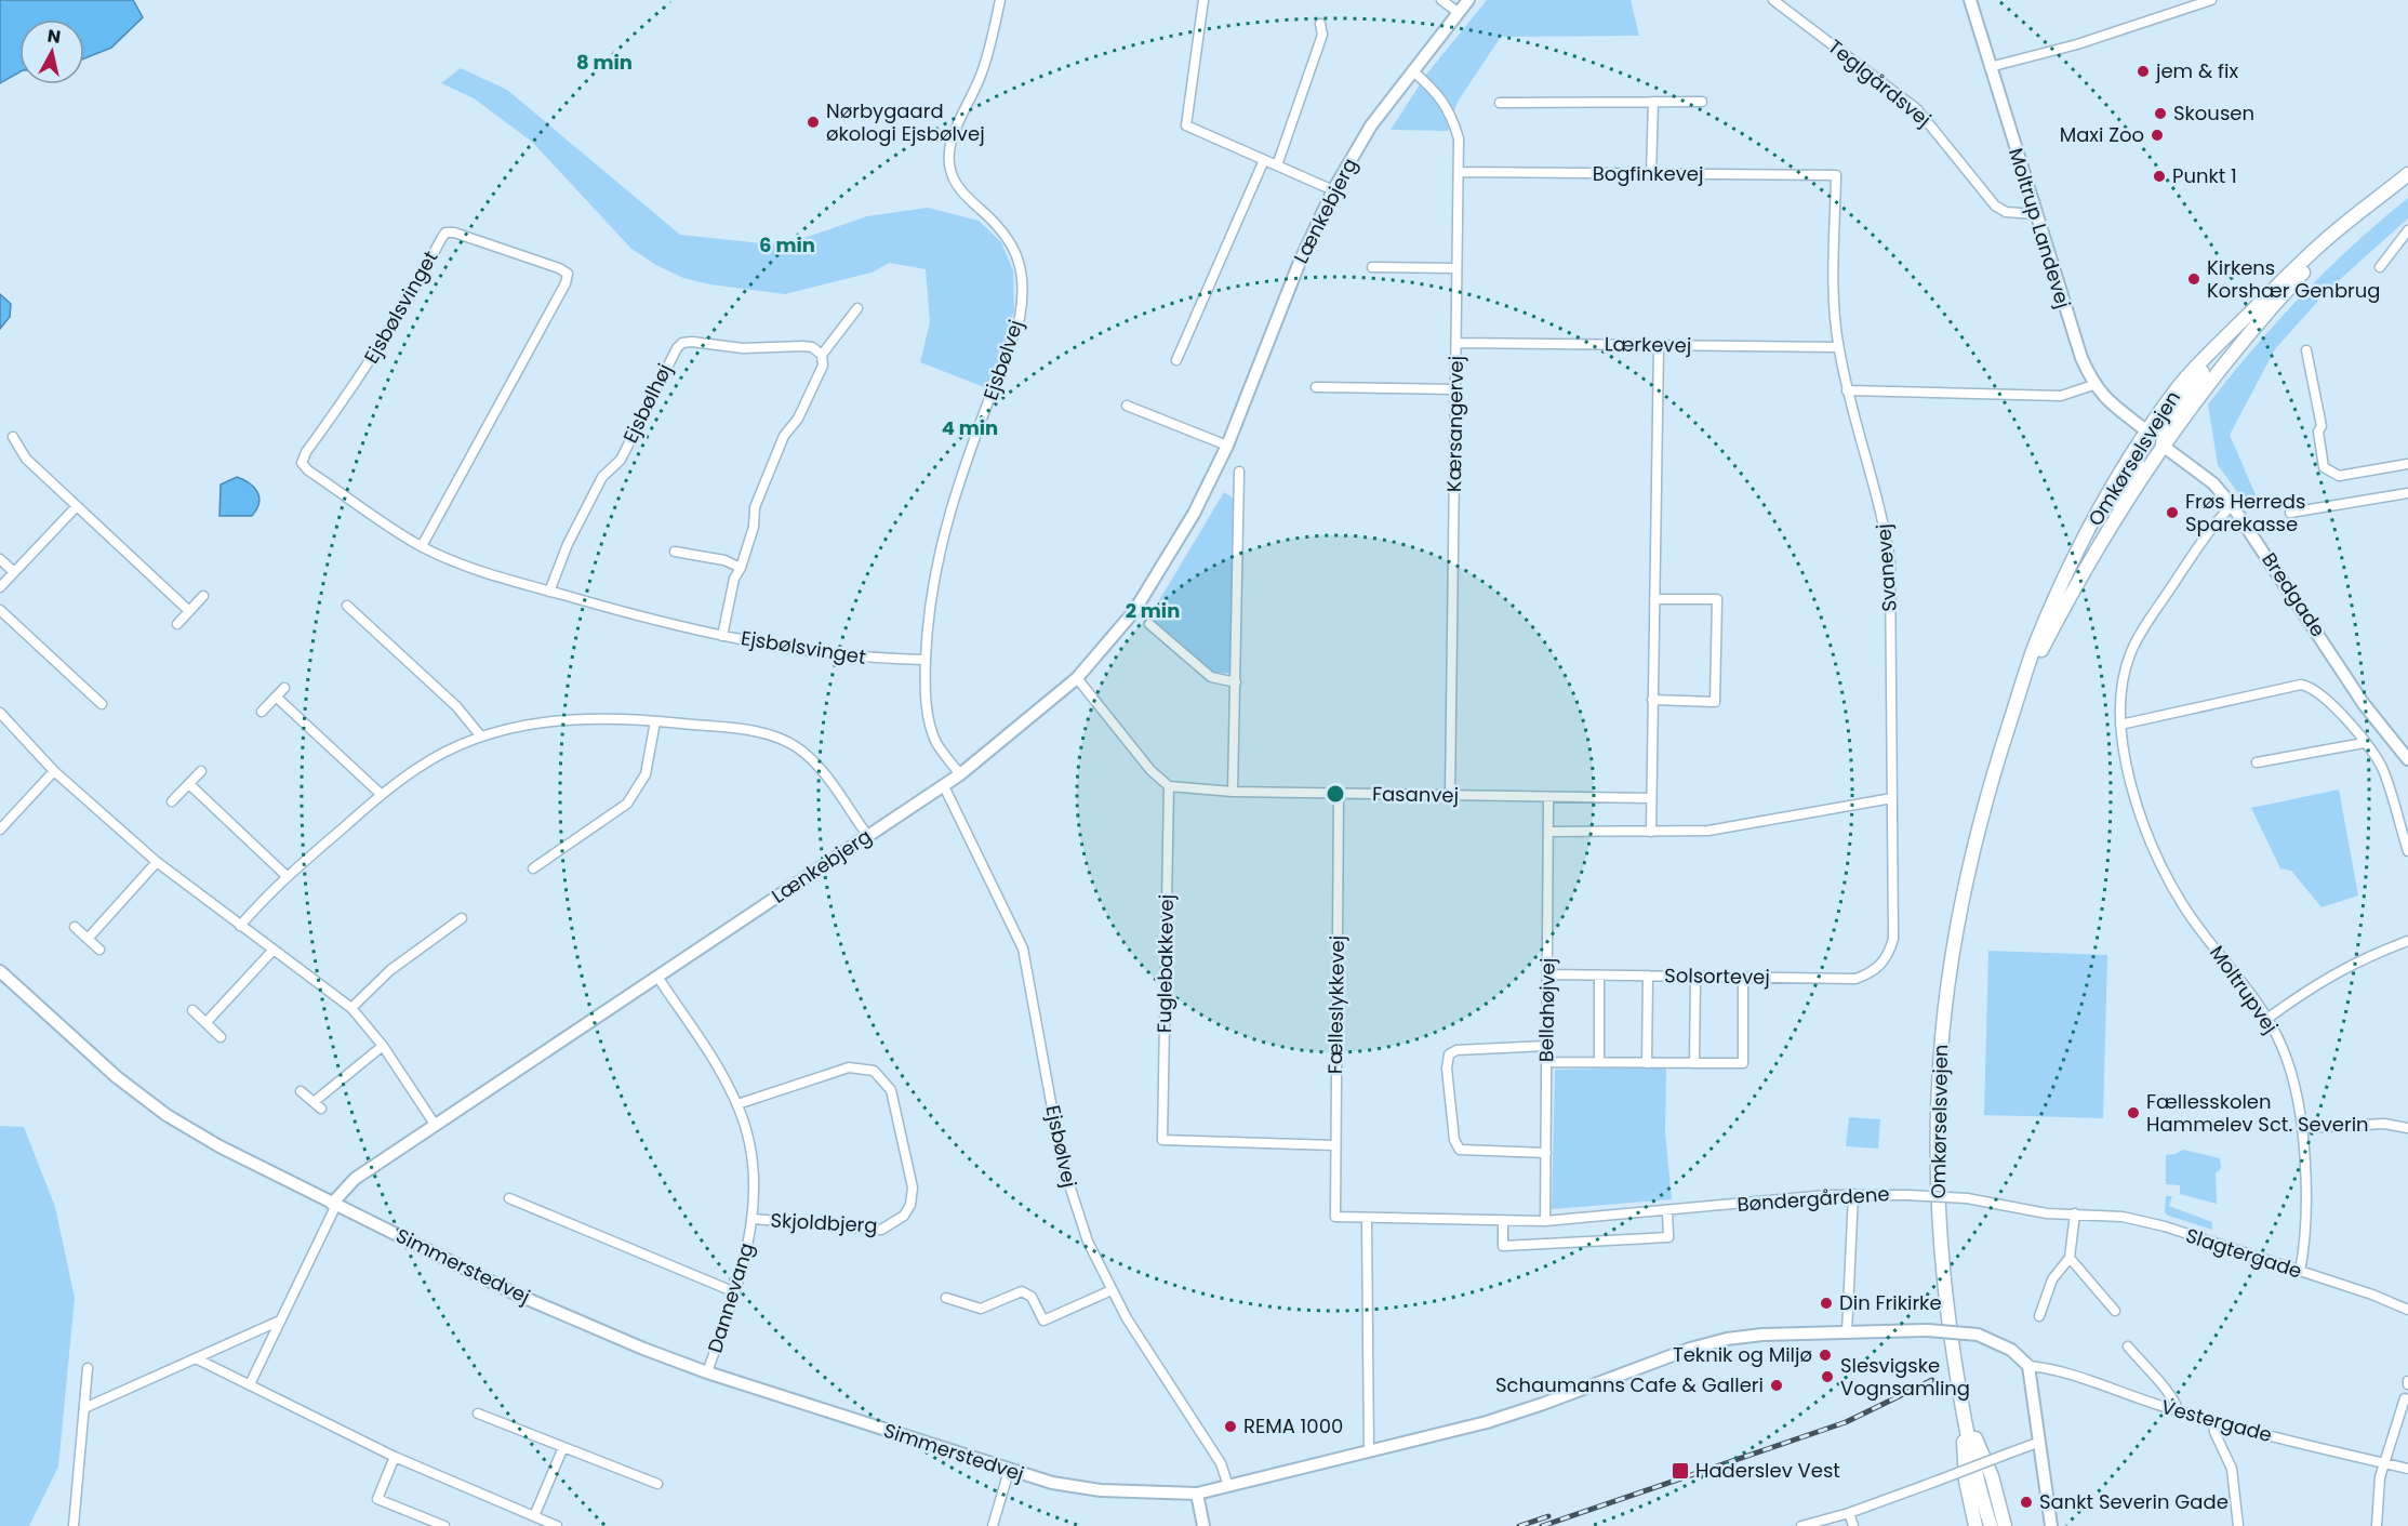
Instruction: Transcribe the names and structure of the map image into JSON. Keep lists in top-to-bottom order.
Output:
{
  "streets": {
    "main road": ["Omkørselsvejen"],
    "street": [
      "Teglgårdsvej",
      "Bogfinkevej",
      "Lænkebjerg",
      "Moltrup Landevej",
      "Ejsbølsvinget",
      "Lærkevej",
      "Ejsbølvej",
      "Ejsbølhøj",
      "Kærsangervej",
      "Svanevej",
      "Bredgade",
      "Fasanvej",
      "Fuglebakkevej",
      "Solsortevej",
      "Moltrupvej",
      "Fælleslykkevej",
      "Bellahøjvej",
      "Bøndergårdene",
      "Skjoldbjerg",
      "Slagtergade",
      "Simmerstedvej",
      "Dannevang",
      "Vestergade"
    ]
  },
  "crossings": [
    ["Teglgårdsvej", "Moltrup Landevej"],
    ["Bogfinkevej", "Kærsangervej"],
    ["Bogfinkevej", "Svanevej"],
    ["Lænkebjerg", "Ejsbølvej"],
    ["Lænkebjerg", "Kærsangervej"],
    ["Lænkebjerg", "Simmerstedvej"],
    ["Lænkebjerg", "Dannevang"],
    ["Moltrup Landevej", "Omkørselsvejen"],
    ["Ejsbølsvinget", "Ejsbølvej"],
    ["Ejsbølsvinget", "Ejsbølhøj"],
    ["Lærkevej", "Kærsangervej"],
    ["Lærkevej", "Svanevej"],
    ["Ejsbølvej", "Simmerstedvej"],
    ["Kærsangervej", "Fasanvej"],
    ["Omkørselsvejen", "Bredgade"],
    ["Svanevej", "Solsortevej"],
    ["Bredgade", "Moltrupvej"],
    ["Fasanvej", "Fuglebakkevej"],
    ["Fasanvej", "Fælleslykkevej"],
    ["Fasanvej", "Bellahøjvej"],
    ["Fuglebakkevej", "Fælleslykkevej"],
    ["Solsortevej", "Bellahøjvej"],
    ["Moltrupvej", "Slagtergade"],
    ["Fælleslykkevej", "Bøndergårdene"],
    ["Bellahøjvej", "Bøndergårdene"],
    ["Bøndergårdene", "Slagtergade"],
    ["Skjoldbjerg", "Dannevang"],
    ["Simmerstedvej", "Dannevang"],
    ["Simmerstedvej", "Vestergade"]
  ],
  "places": {
    "other": [
      "jem & fix",
      "Skousen",
      "Nørbygaard økologi Ejsbølvej",
      "Maxi Zoo",
      "Punkt 1",
      "Kirkens Korshær Genbrug",
      "Frøs Herreds Sparekasse",
      "Fællesskolen Hammelev Sct. Severin",
      "Din Frikirke",
      "Teknik og Miljø",
      "Slesvigske Vognsamling",
      "Schaumanns Cafe & Galleri",
      "REMA 1000",
      "Sankt Severin Gade"
    ],
    "transit": ["Haderslev Vest"]
  },
  "north": "top",
  "rings": [
    "8 min",
    "6 min",
    "4 min",
    "2 min"
  ]
}
